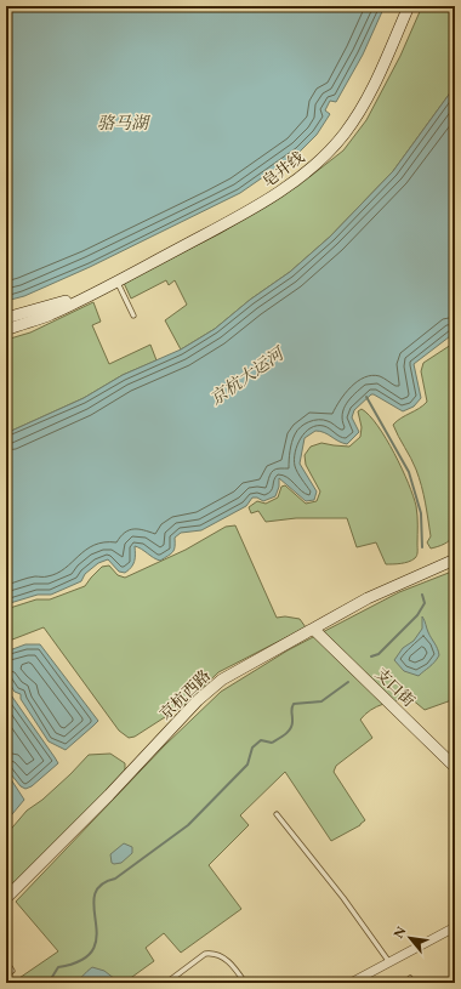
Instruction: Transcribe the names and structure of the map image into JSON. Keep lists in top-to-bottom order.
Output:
{
  "streets": {
    "street": ["皂井线", "支口街", "京杭西路"]
  },
  "crossings": [
    ["支口街", "京杭西路"]
  ],
  "water": ["骆马湖", "京杭大运河"],
  "north": "top left"
}
